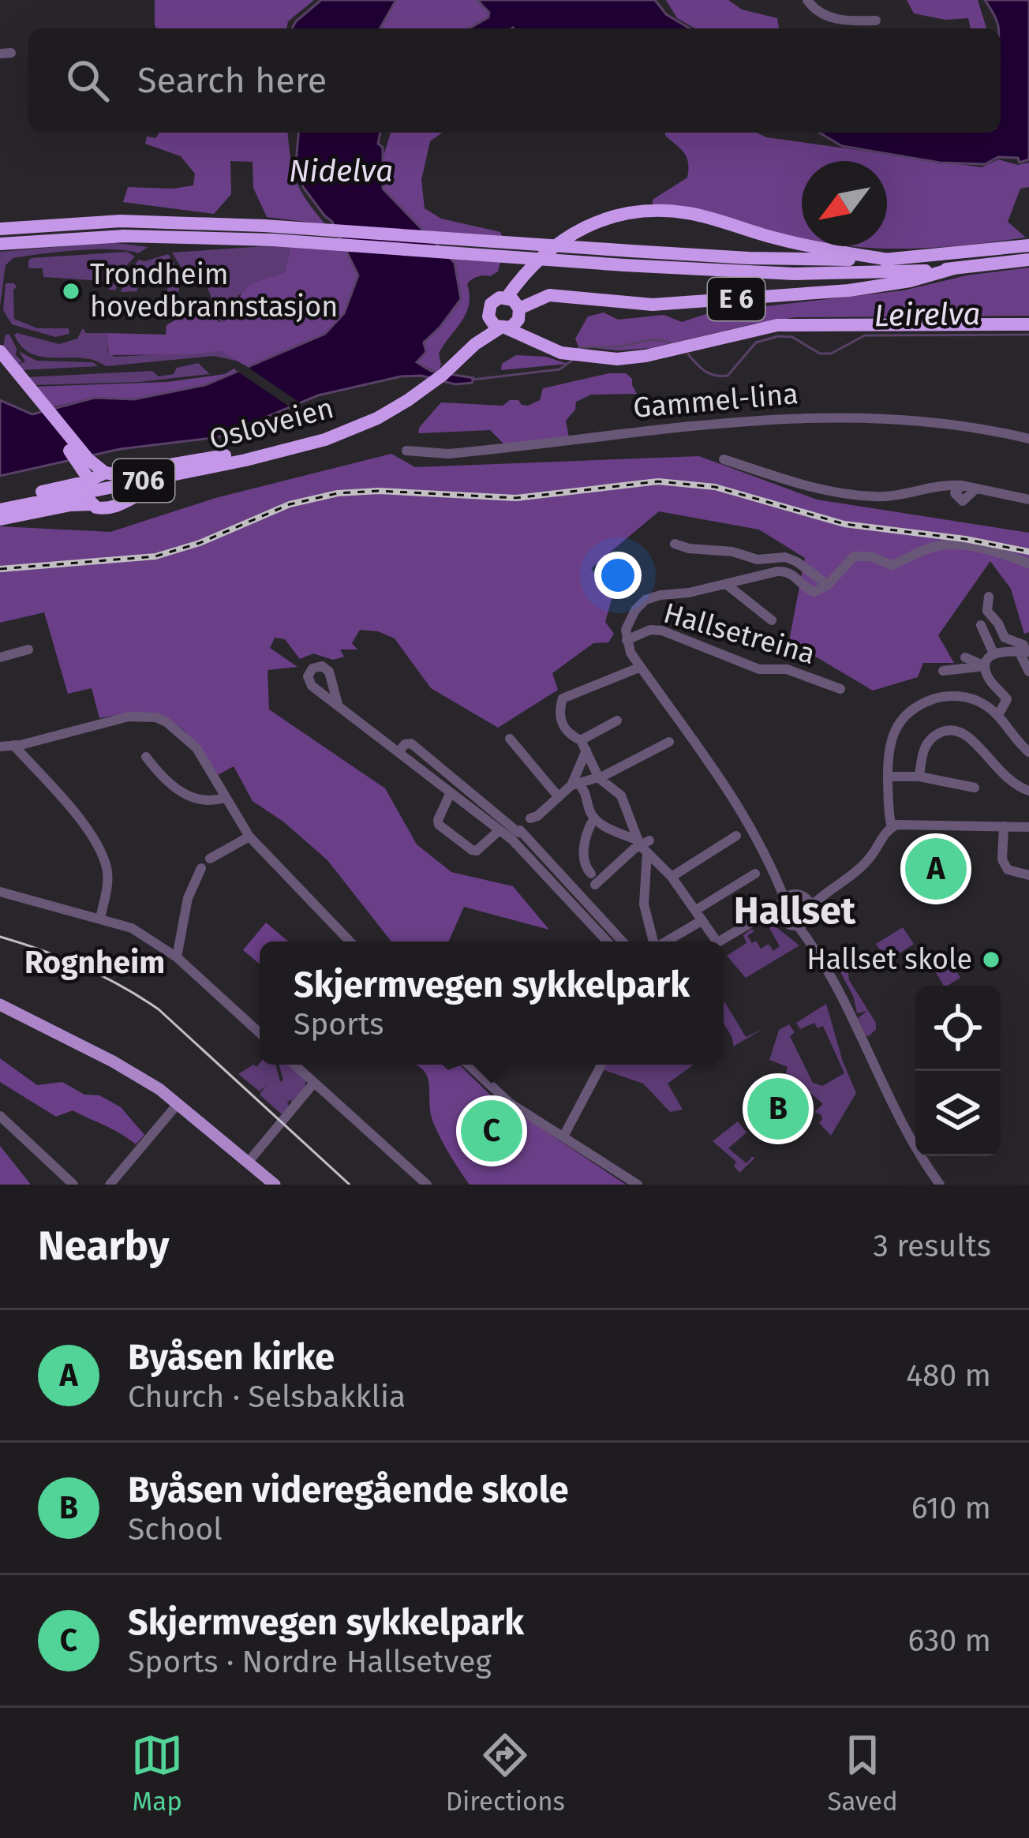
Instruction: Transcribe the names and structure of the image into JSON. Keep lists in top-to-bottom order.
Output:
{
  "streets": {
    "highway": ["E 6", "Osloveien", "706"],
    "street": ["Gammel-lina", "Hallsetreina"]
  },
  "crossings": [
    ["E 6", "Osloveien"],
    ["E 6", "706"],
    ["Osloveien", "706"]
  ],
  "districts": ["Hallset", "Rognheim"],
  "water": ["Nidelva", "Leirelva"],
  "places": ["Trondheim hovedbrannstasjon", "Hallset skole"],
  "north": "bottom left",
  "page": {
    "search": "Search here",
    "pins": ["A", "B", "C"],
    "popup": ["Skjermvegen sykkelpark", "Sports"],
    "heading": ["Nearby", "3 results"],
    "list": [
      {
        "mark": "A",
        "name": "Byåsen kirke",
        "note": "Church · Selsbakklia",
        "value": "480 m"
      },
      {
        "mark": "B",
        "name": "Byåsen videregående skole",
        "note": "School",
        "value": "610 m"
      },
      {
        "mark": "C",
        "name": "Skjermvegen sykkelpark",
        "note": "Sports · Nordre Hallsetveg",
        "value": "630 m"
      }
    ],
    "nav": ["Map", "Directions", "Saved"]
  }
}
